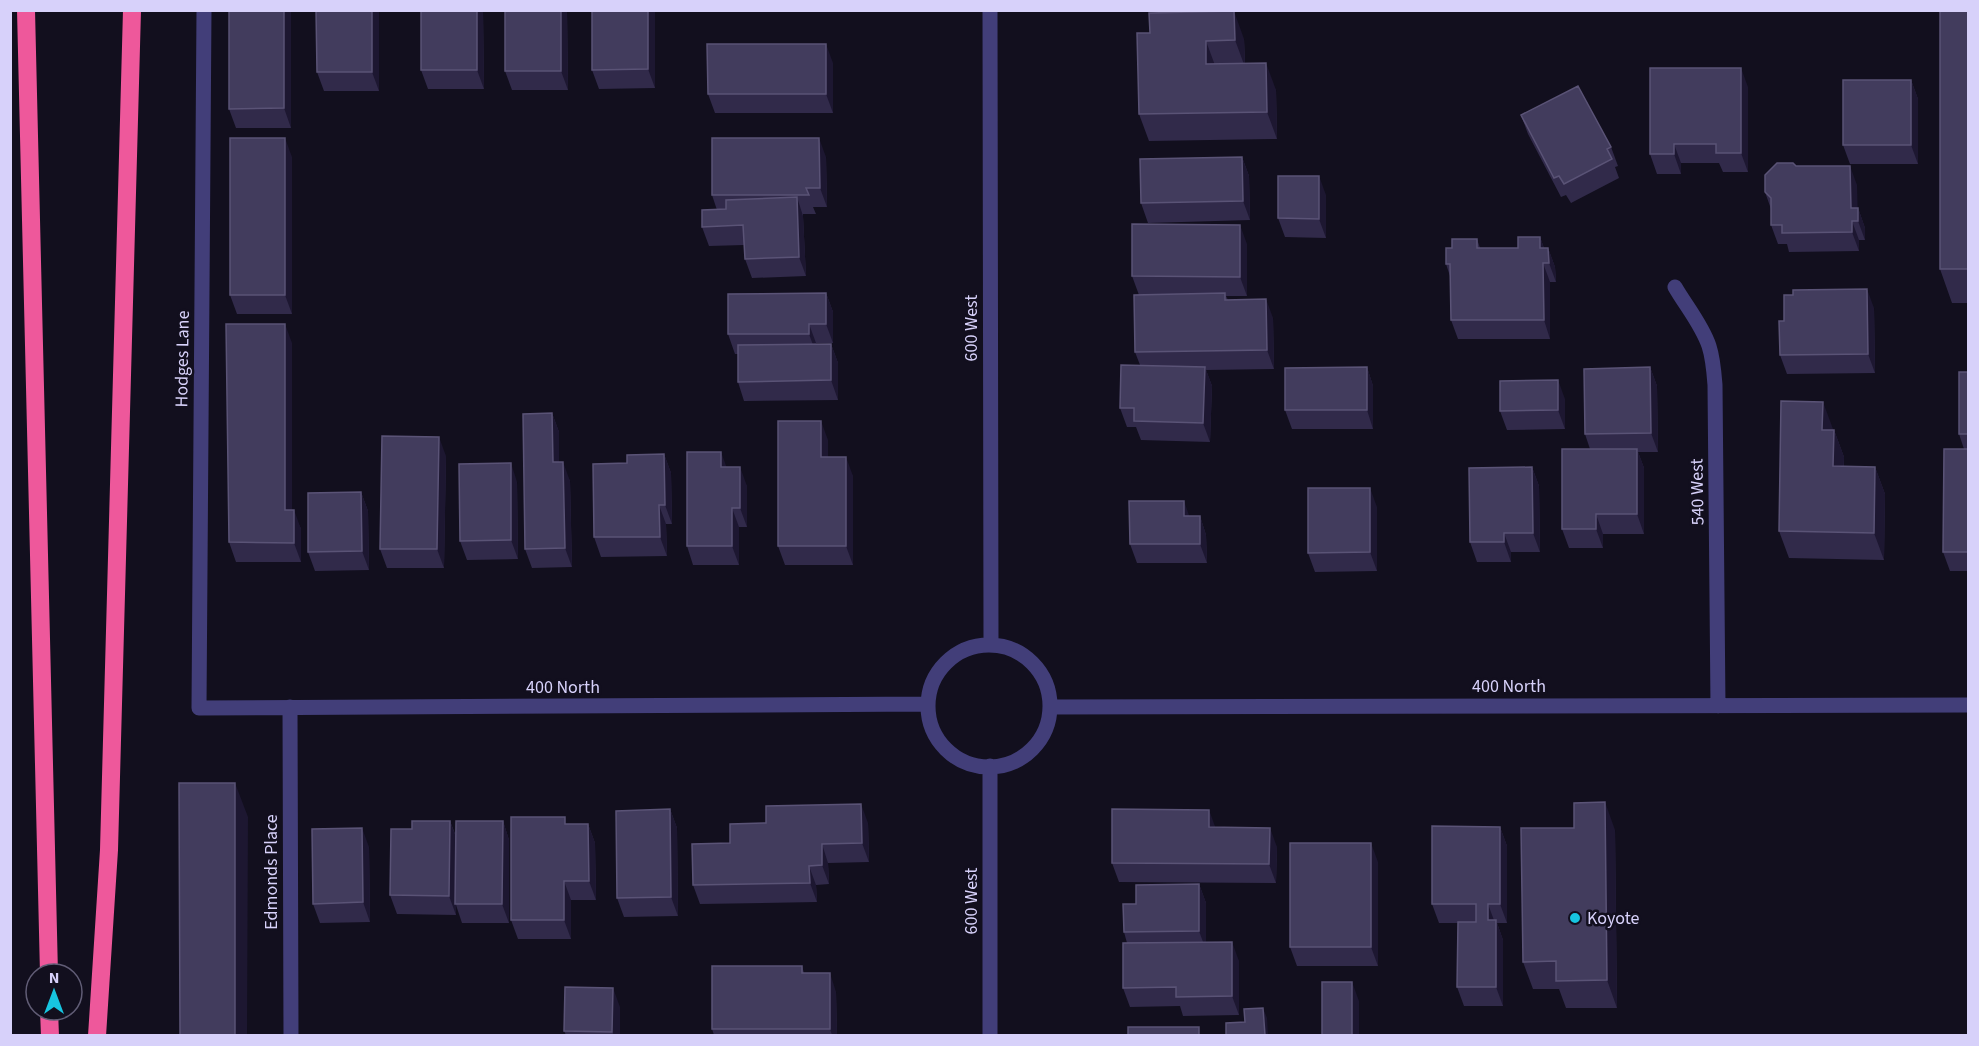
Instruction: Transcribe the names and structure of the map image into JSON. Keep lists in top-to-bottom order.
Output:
{
  "streets": {
    "street": [
      "600 West",
      "Hodges Lane",
      "540 West",
      "400 North",
      "Edmonds Place"
    ]
  },
  "crossings": [
    ["600 West", "400 North"],
    ["Hodges Lane", "400 North"],
    ["540 West", "400 North"],
    ["400 North", "Edmonds Place"]
  ],
  "places": ["Koyote"],
  "north": "top"
}
